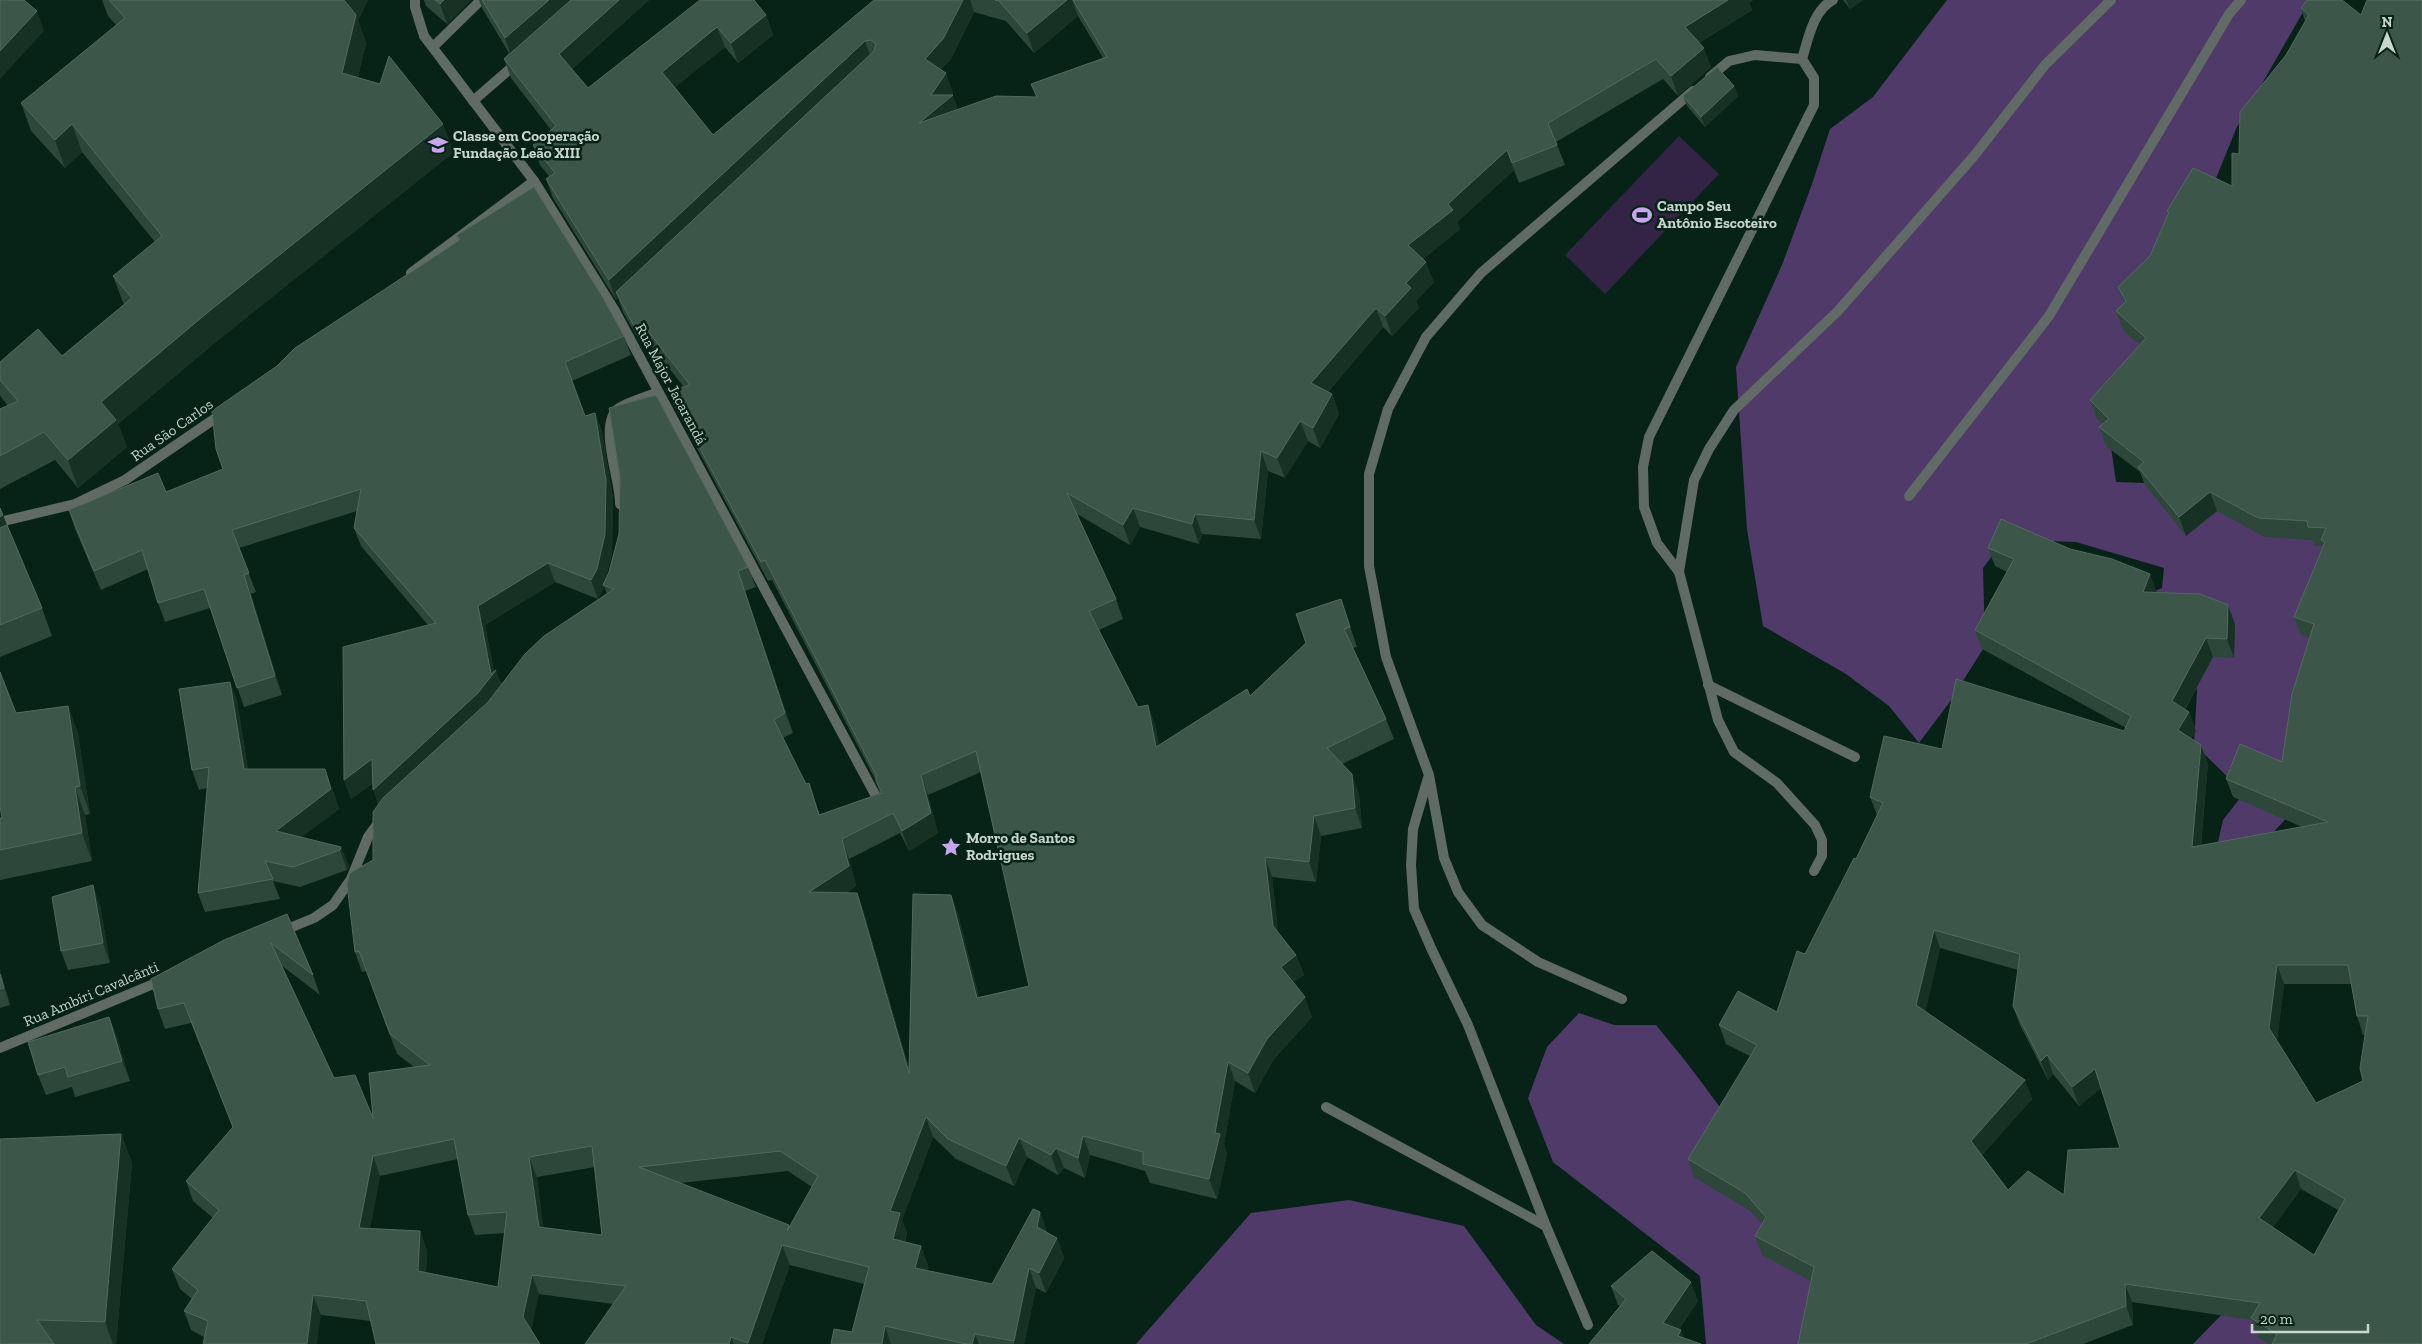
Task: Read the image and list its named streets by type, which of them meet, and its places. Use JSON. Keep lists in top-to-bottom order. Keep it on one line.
{"streets":{"street":["Rua Major Jacarandá","Rua São Carlos","Rua Ambíri Cavalcânti"]},"places":{"school or university":["Classe em Cooperação Fundação Leão XIII"],"sports":["Campo Seu Antônio Escoteiro"],"place":["Morro de Santos Rodrigues"]},"scale_bar":"20 m","north":"top"}
